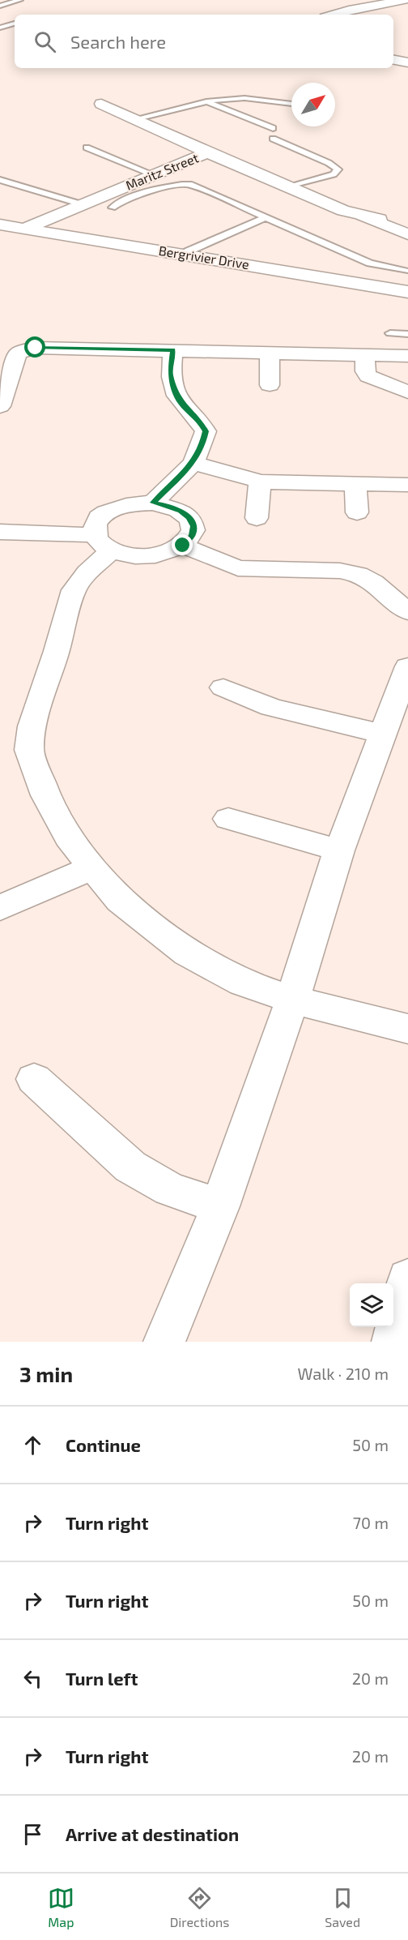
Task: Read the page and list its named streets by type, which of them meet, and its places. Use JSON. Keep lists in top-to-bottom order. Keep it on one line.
{"streets":{"street":["Maritz Street","Bergrivier Drive"]},"crossings":[["Maritz Street","Bergrivier Drive"]],"north":"top right","page":{"search":"Search here","heading":["3 min","Walk · 210 m"],"list":[["Continue","50 m"],["Turn right","70 m"],["Turn right","50 m"],["Turn left","20 m"],["Turn right","20 m"],"Arrive at destination"],"nav":["Map","Directions","Saved"]}}
